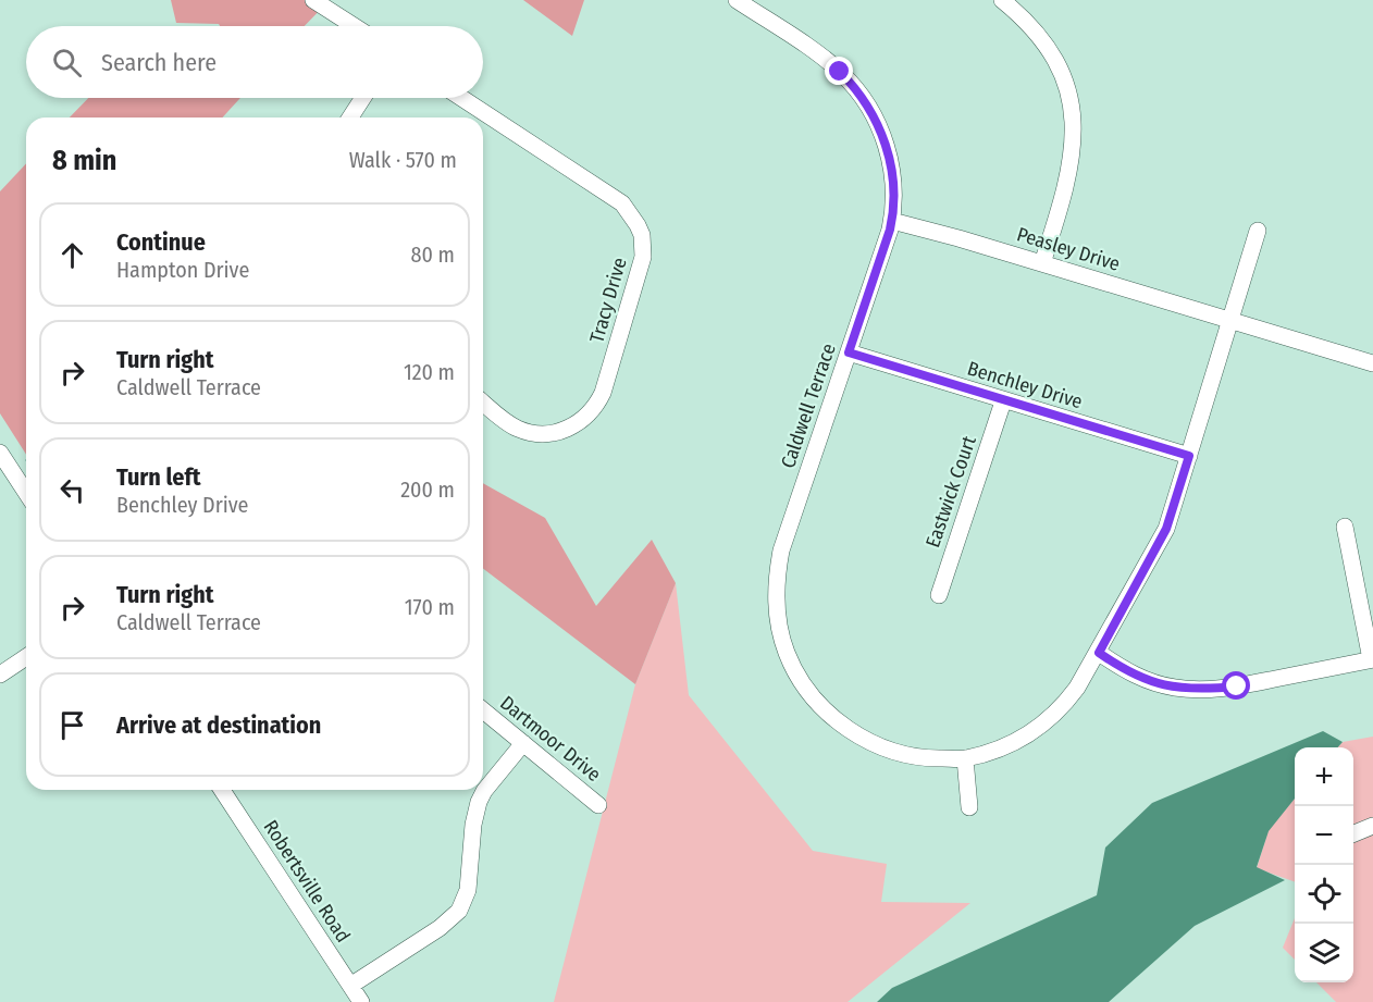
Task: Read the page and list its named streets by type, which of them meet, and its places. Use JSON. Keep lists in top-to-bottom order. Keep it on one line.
{"streets":{"street":["Peasley Drive","Tracy Drive","Benchley Drive","Caldwell Terrace","Eastwick Court","Dartmoor Drive","Robertsville Road"]},"crossings":[["Peasley Drive","Caldwell Terrace"],["Benchley Drive","Caldwell Terrace"],["Benchley Drive","Eastwick Court"]],"page":{"search":"Search here","heading":["8 min","Walk · 570 m"],"list":[["Continue","Hampton Drive","80 m"],["Turn right","Caldwell Terrace","120 m"],["Turn left","Benchley Drive","200 m"],["Turn right","Caldwell Terrace","170 m"],"Arrive at destination"],"map_buttons":["+","−"]}}
